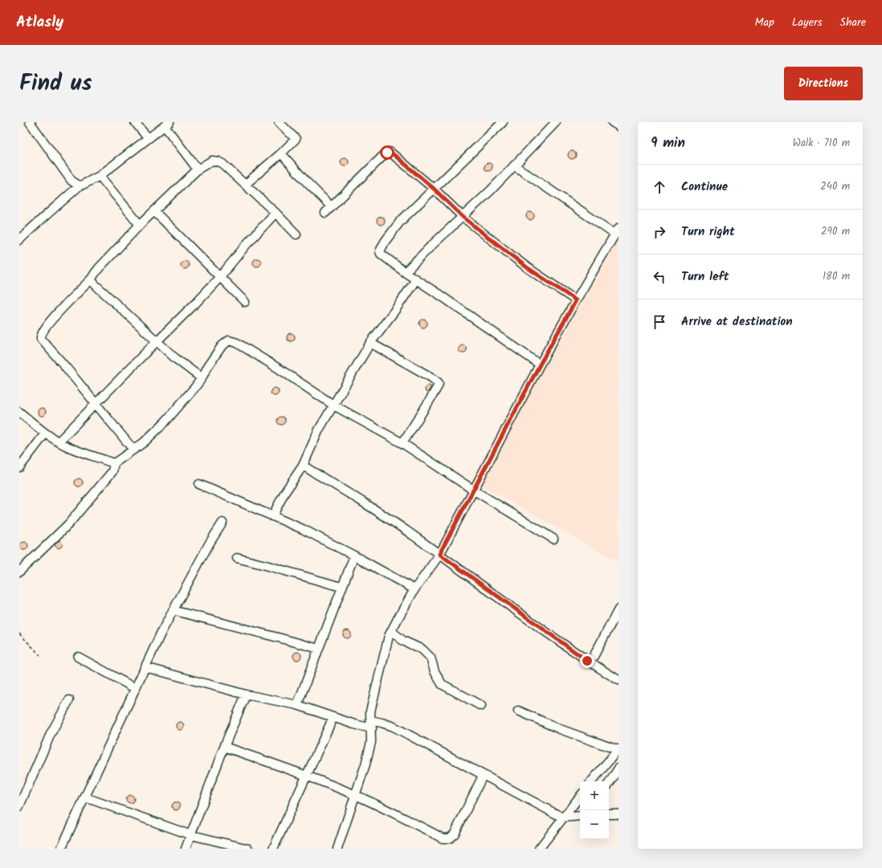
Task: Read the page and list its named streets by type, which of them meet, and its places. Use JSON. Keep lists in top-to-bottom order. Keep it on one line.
{"page":{"header":"Atlasly","nav":["Map","Layers","Share"],"title":"Find us","buttons":"Directions","heading":["9 min","Walk · 710 m"],"list":[["Continue","240 m"],["Turn right","290 m"],["Turn left","180 m"],"Arrive at destination"],"map_buttons":["+","−"]}}
